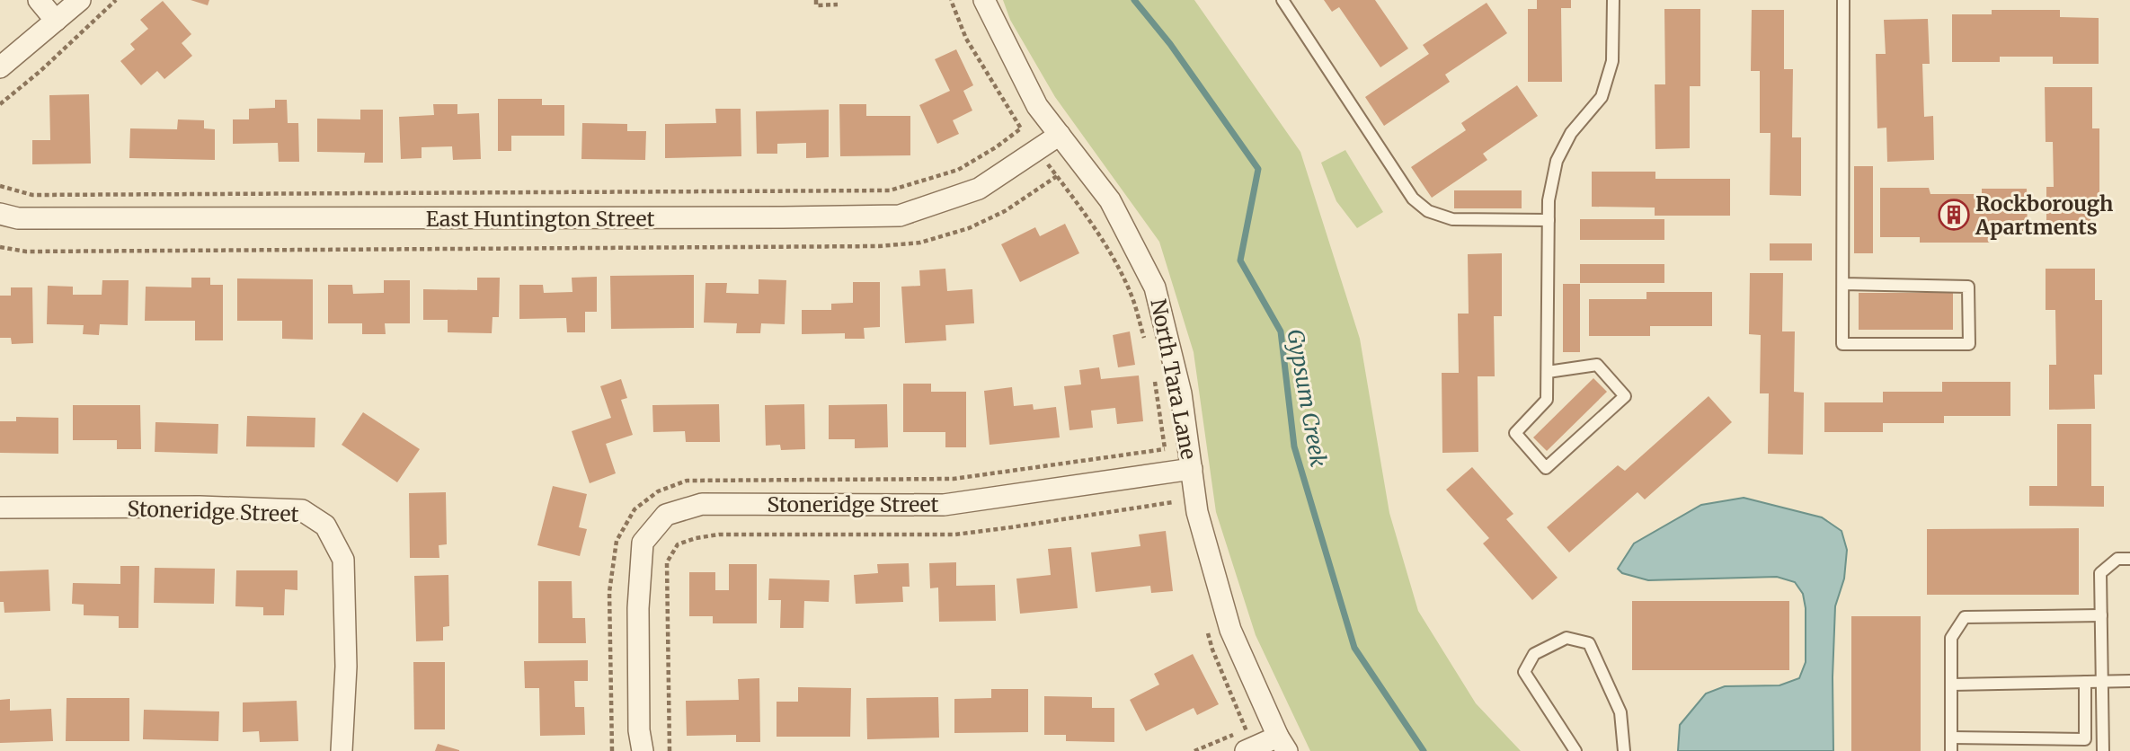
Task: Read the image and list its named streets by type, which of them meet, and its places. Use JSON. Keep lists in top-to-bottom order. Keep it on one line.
{"streets":{"street":["East Huntington Street","North Tara Lane","Stoneridge Street"]},"crossings":[["East Huntington Street","North Tara Lane"],["North Tara Lane","Stoneridge Street"]],"water":["Gypsum Creek"],"places":{"building":["Rockborough Apartments"]}}
